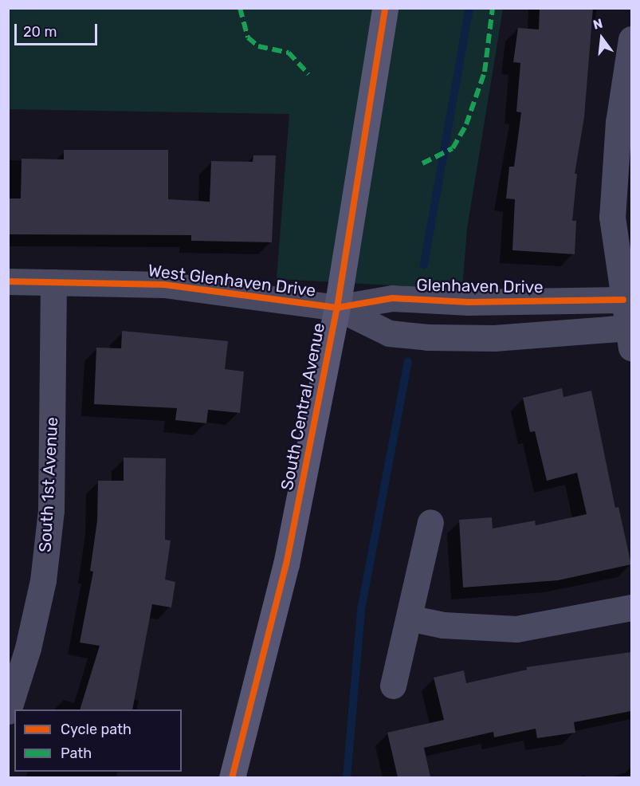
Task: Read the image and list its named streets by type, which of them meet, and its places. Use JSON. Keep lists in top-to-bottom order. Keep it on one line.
{"streets":{"street":["West Glenhaven Drive","Glenhaven Drive","South Central Avenue","South 1st Avenue"]},"crossings":[["West Glenhaven Drive","Glenhaven Drive"],["West Glenhaven Drive","South Central Avenue"],["West Glenhaven Drive","South 1st Avenue"],["Glenhaven Drive","South Central Avenue"]],"legend":["Cycle path","Path"],"scale_bar":"20 m","north":"top"}
